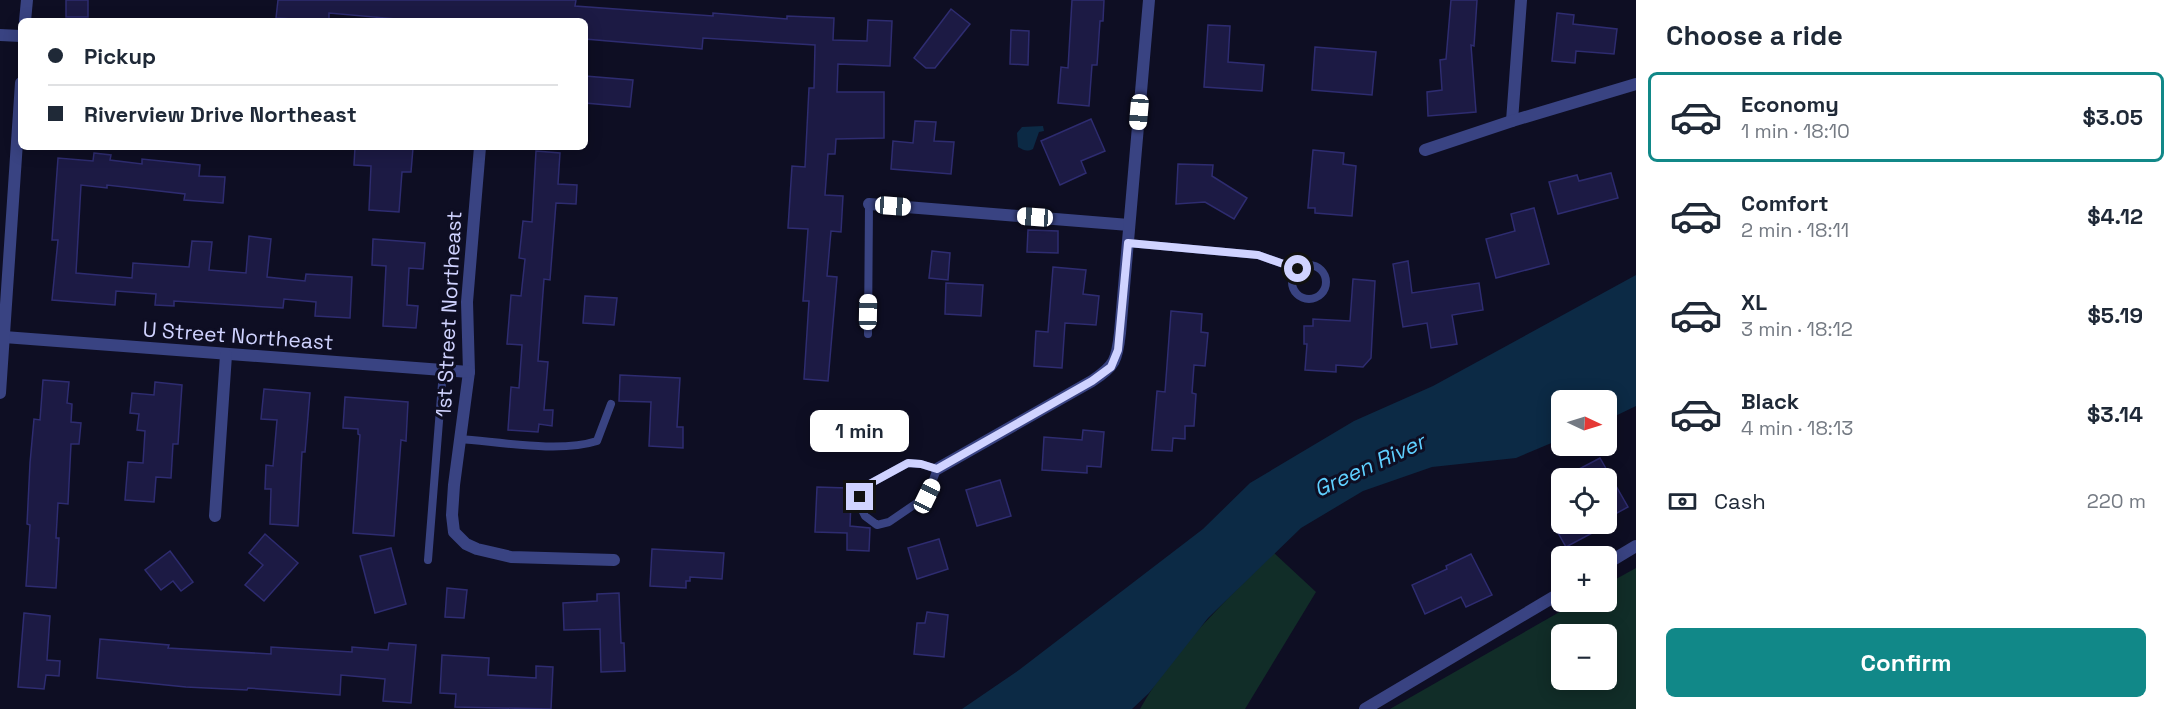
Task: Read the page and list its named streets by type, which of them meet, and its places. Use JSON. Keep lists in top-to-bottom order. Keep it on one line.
{"streets":{"street":["1st Street Northeast","U Street Northeast"]},"crossings":[["1st Street Northeast","U Street Northeast"]],"water":["Green River"],"north":"right","page":{"heading":"Choose a ride","banner":["Pickup","Riverview Drive Northeast"],"list":[{"name":"Economy","note":"1 min · 18:10","value":"$3.05"},{"name":"Comfort","note":"2 min · 18:11","value":"$4.12"},{"name":"XL","note":"3 min · 18:12","value":"$5.19"},{"name":"Black","note":"4 min · 18:13","value":"$3.14"}],"map_buttons":["+","−"],"bubble":"1 min","pay":["Cash","220 m"],"buttons":"Confirm"}}
